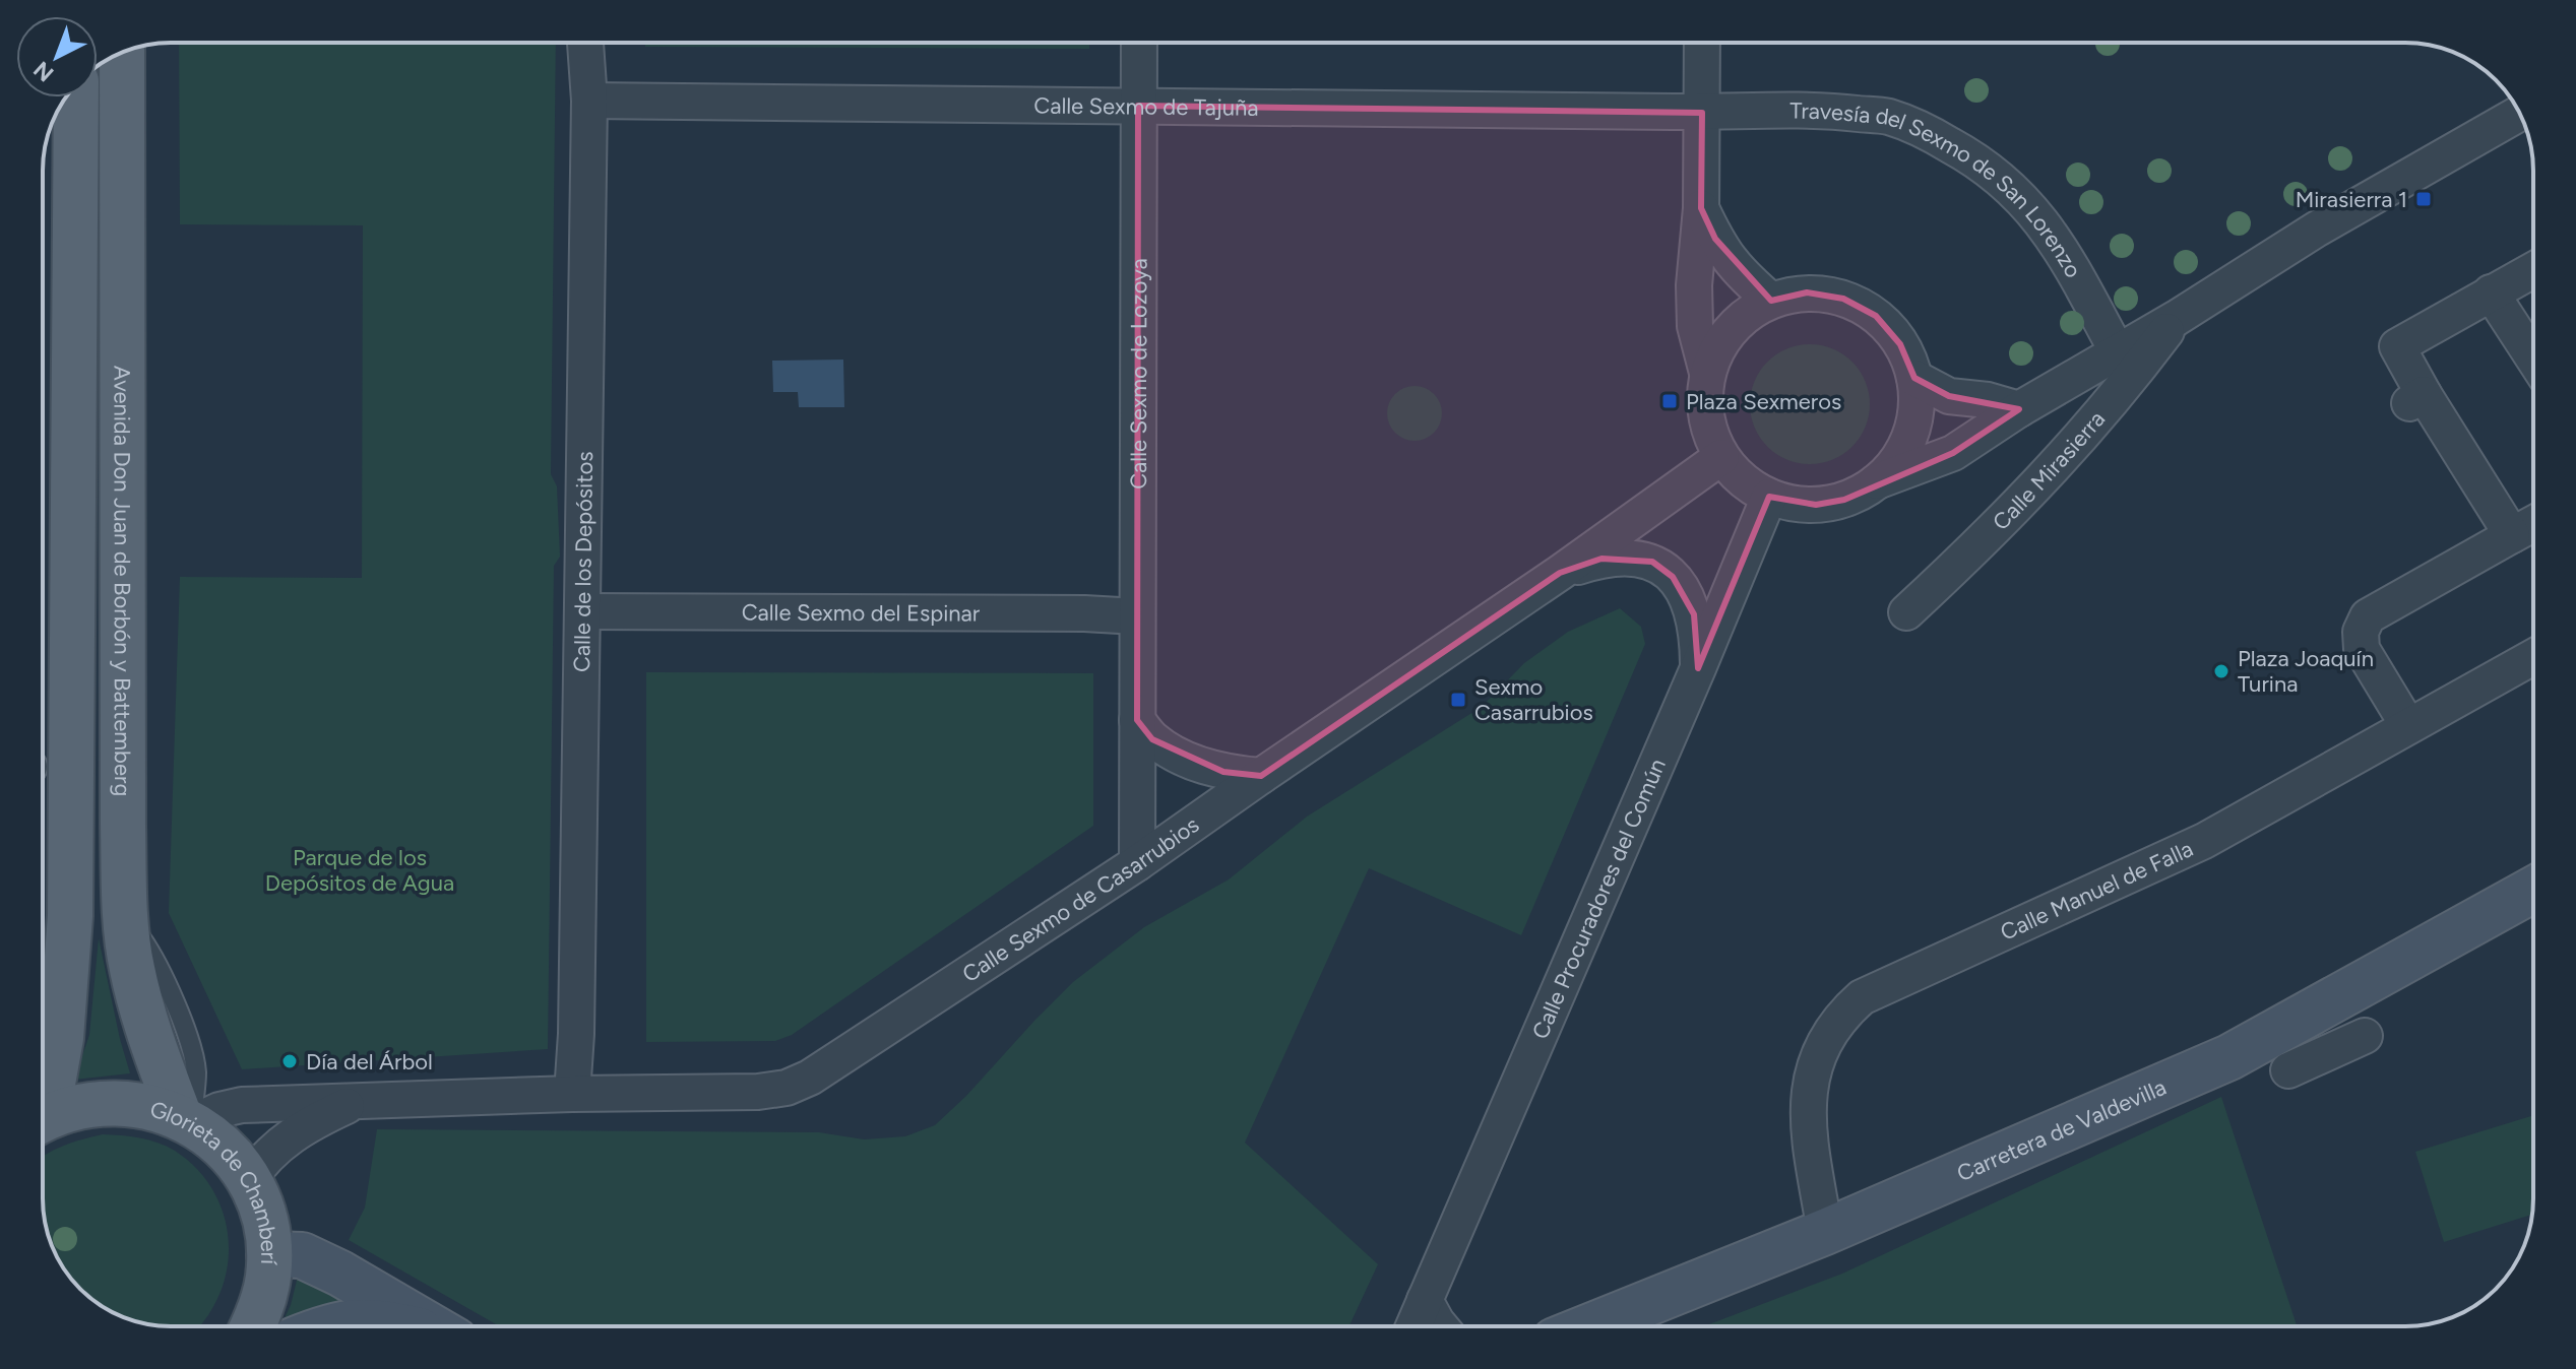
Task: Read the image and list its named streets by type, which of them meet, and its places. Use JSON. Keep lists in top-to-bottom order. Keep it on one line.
{"streets":{"main road":["Avenida Don Juan de Borbón y Battemberg","Glorieta de Chamberí"],"street":["Calle Sexmo de Tajuña","Travesía del Sexmo de San Lorenzo","Calle Sexmo de Lozoya","Calle Mirasierra","Calle de los Depósitos","Calle Sexmo del Espinar","Calle Manuel de Falla","Calle Sexmo de Casarrubios","Calle Procuradores del Común","Carretera de Valdevilla"]},"crossings":[["Calle Sexmo de Tajuña","Travesía del Sexmo de San Lorenzo"],["Calle Sexmo de Tajuña","Calle Sexmo de Lozoya"],["Calle Sexmo de Tajuña","Calle de los Depósitos"],["Travesía del Sexmo de San Lorenzo","Calle Mirasierra"],["Calle Sexmo de Lozoya","Calle Sexmo del Espinar"],["Calle Sexmo de Lozoya","Calle Sexmo de Casarrubios"],["Calle Mirasierra","Calle Sexmo de Casarrubios"],["Calle Mirasierra","Calle Procuradores del Común"],["Calle de los Depósitos","Calle Sexmo del Espinar"],["Calle de los Depósitos","Calle Sexmo de Casarrubios"],["Avenida Don Juan de Borbón y Battemberg","Calle Sexmo de Casarrubios"],["Avenida Don Juan de Borbón y Battemberg","Glorieta de Chamberí"],["Calle Manuel de Falla","Carretera de Valdevilla"],["Calle Sexmo de Casarrubios","Calle Procuradores del Común"],["Calle Sexmo de Casarrubios","Glorieta de Chamberí"]],"parks":["Parque de los Depósitos de Agua"],"places":{"transit":["Mirasierra 1","Plaza Sexmeros","Sexmo Casarrubios"],"other":["Plaza Joaquín Turina","Día del Árbol"]},"north":"bottom left"}
